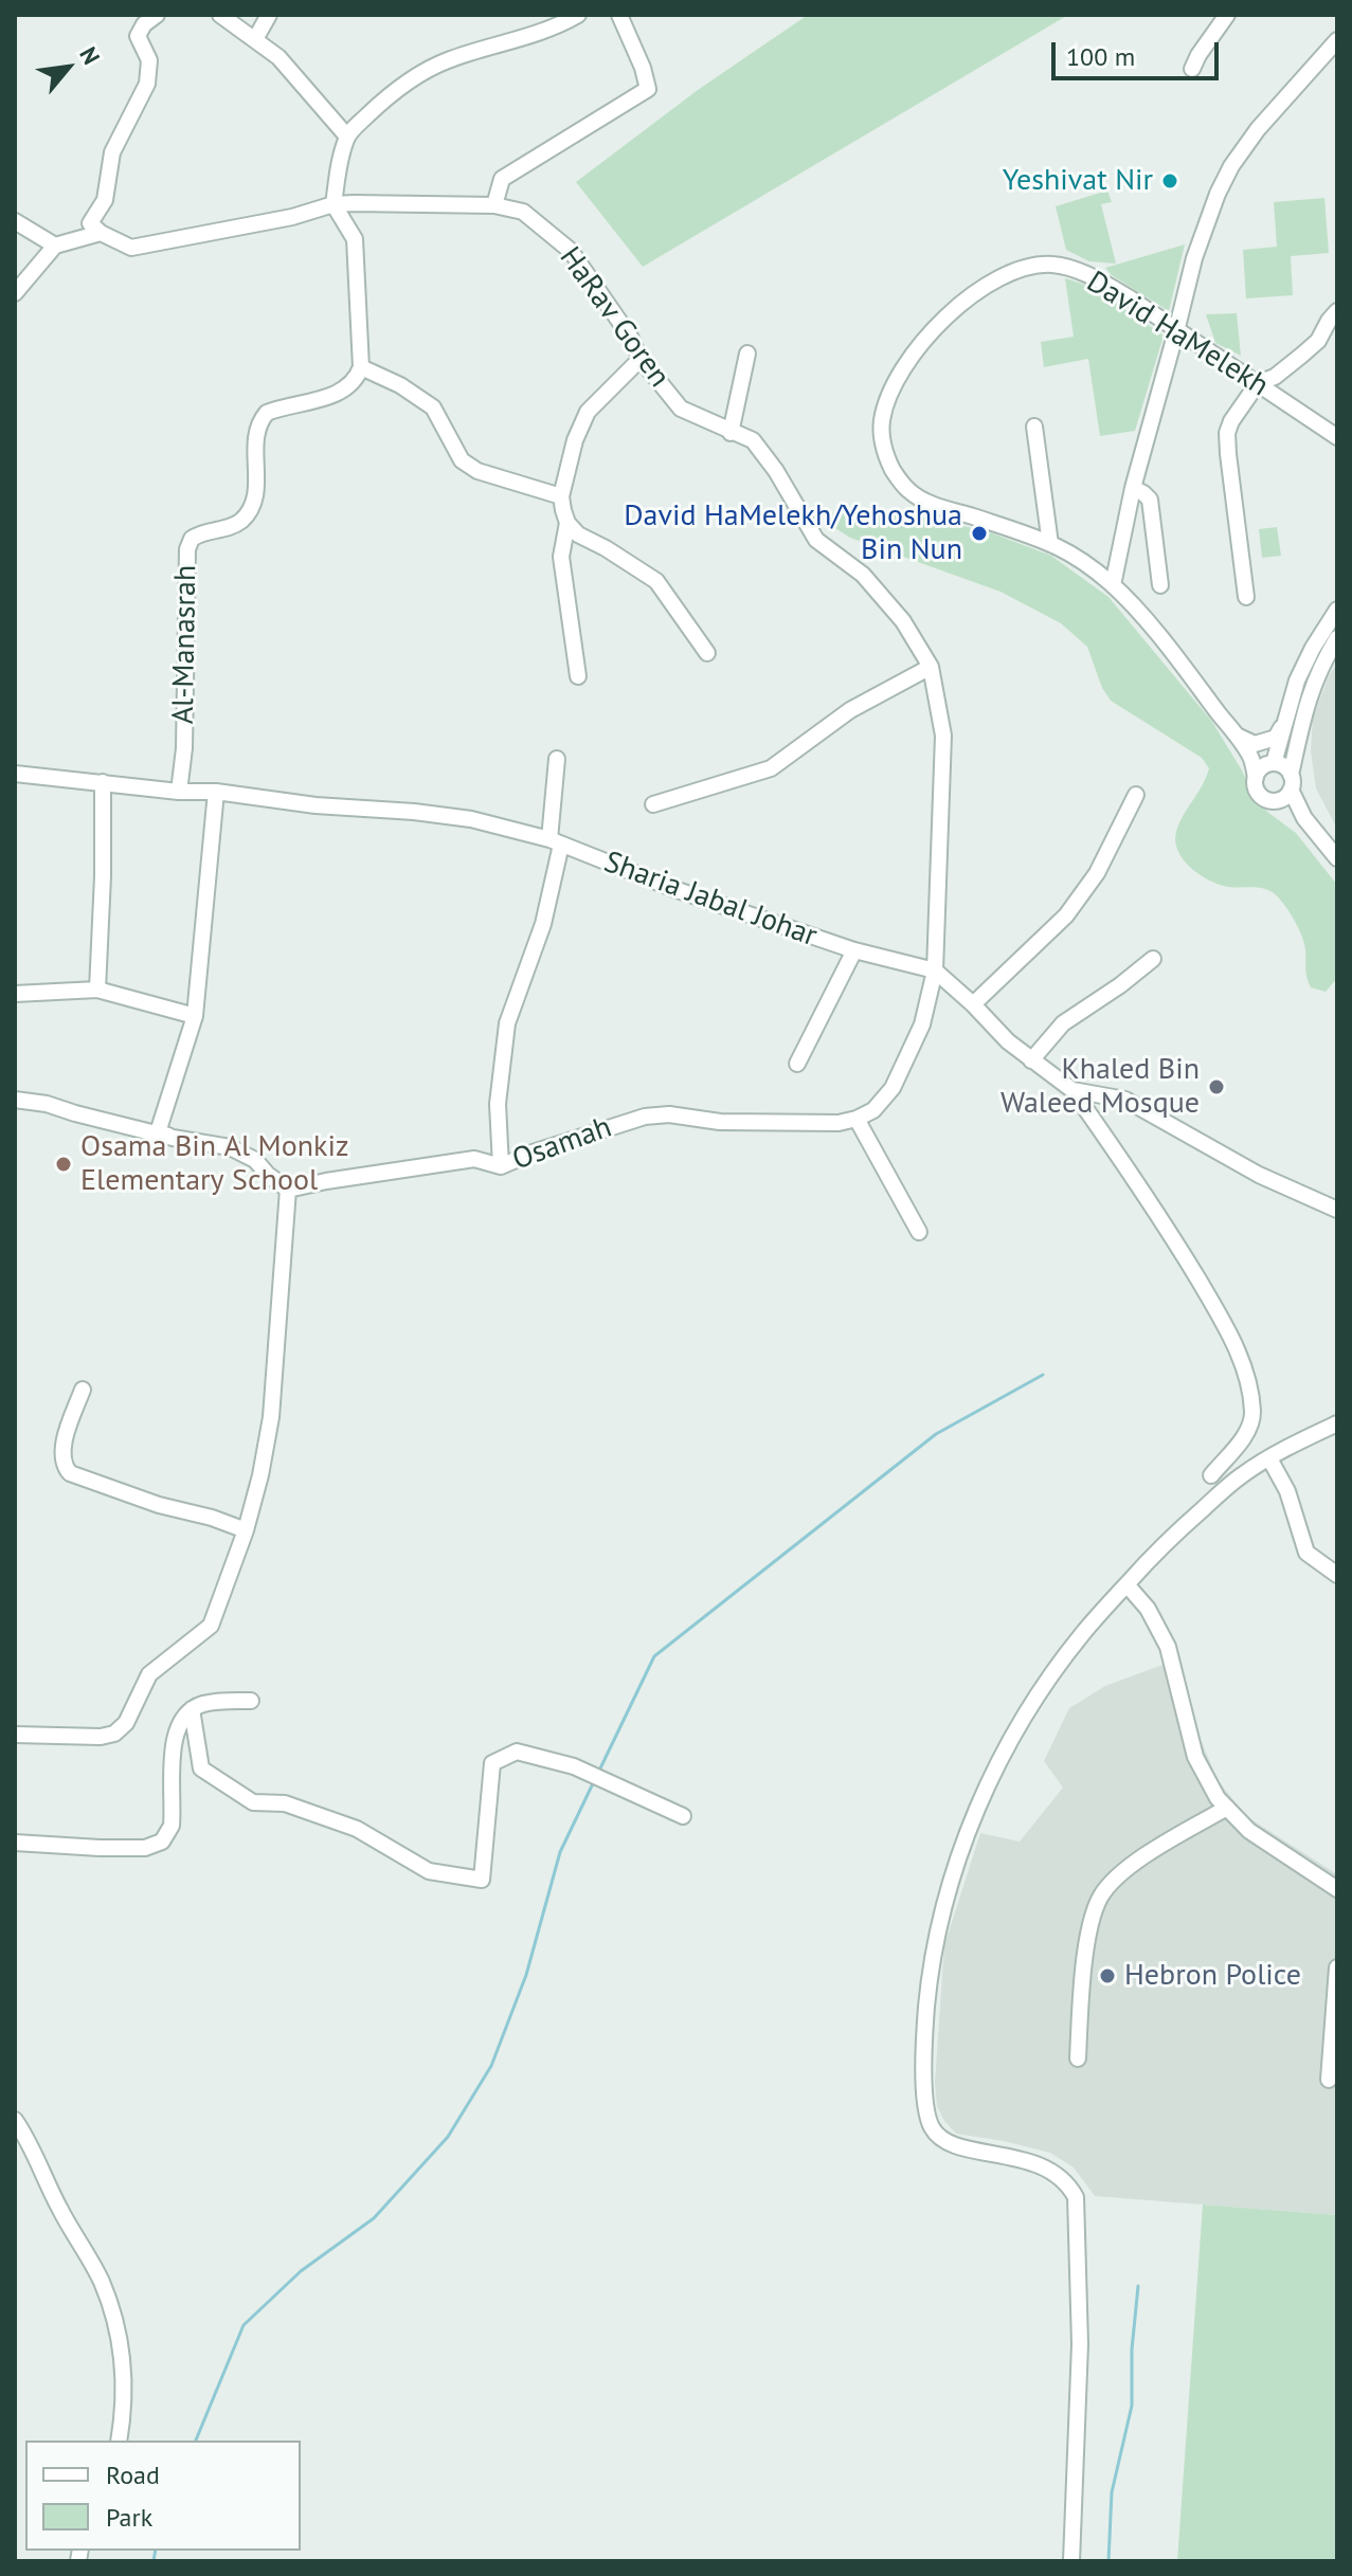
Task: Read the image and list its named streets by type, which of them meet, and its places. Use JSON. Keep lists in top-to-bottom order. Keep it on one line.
{"streets":{"street":["HaRav Goren","David HaMelekh","Al-Manasrah","Sharia Jabal Johar","Osamah"]},"crossings":[["HaRav Goren","Sharia Jabal Johar"],["Al-Manasrah","Sharia Jabal Johar"]],"places":["Yeshivat Nir","David HaMelekh/Yehoshua Bin Nun","Khaled Bin Waleed Mosque","Osama Bin Al Monkiz Elementary School","Hebron Police"],"legend":["Road","Park"],"scale_bar":"100 m","north":"top right"}
